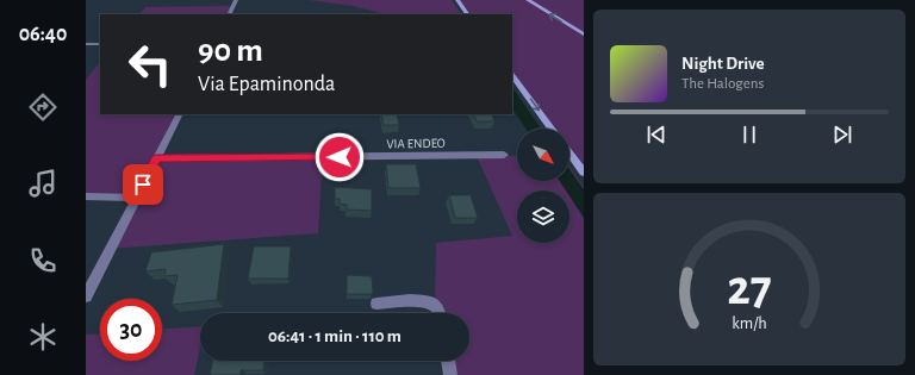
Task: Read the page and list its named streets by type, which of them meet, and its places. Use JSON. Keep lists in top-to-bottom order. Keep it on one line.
{"streets":{"street":["VIA ENDEO"]},"north":"bottom right","page":{"tabs":"06:40","turn":["90 m","Via Epaminonda"],"song":["Night Drive","The Halogens"],"limit":"30","trip":"06:41 · 1 min · 110 m","gauge":["27","km/h"]}}
